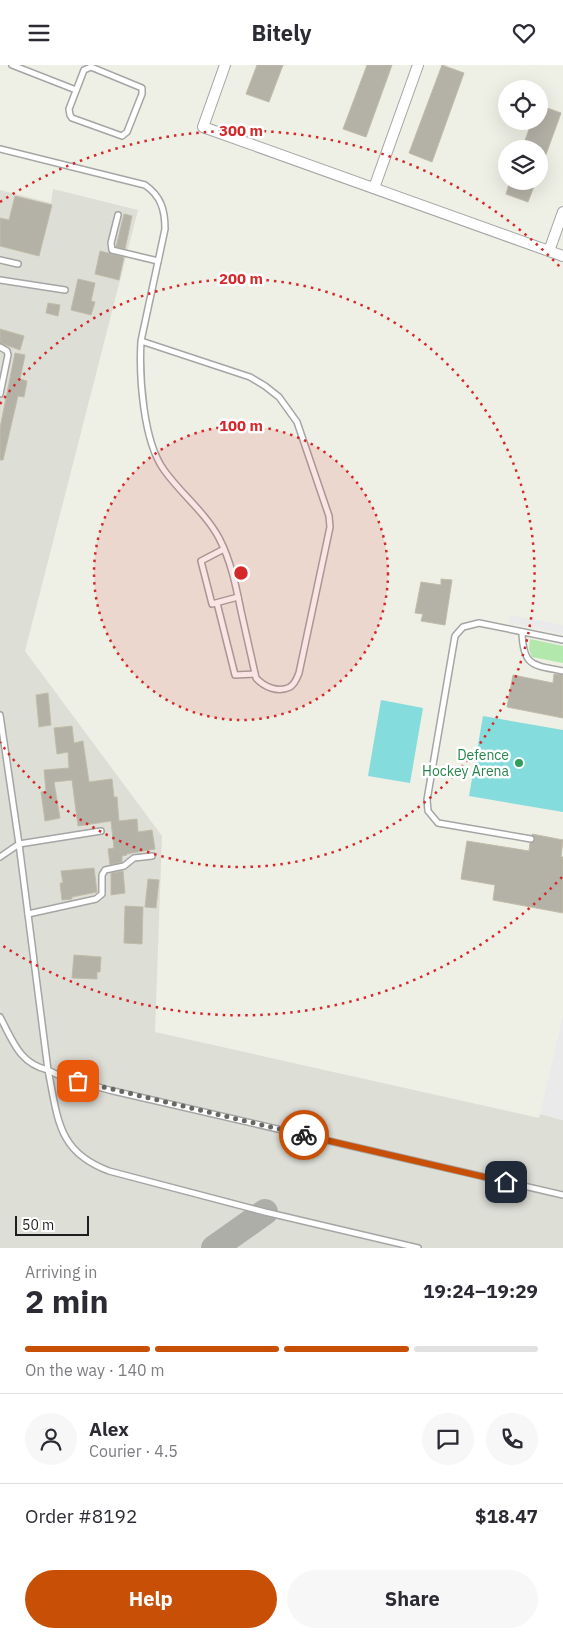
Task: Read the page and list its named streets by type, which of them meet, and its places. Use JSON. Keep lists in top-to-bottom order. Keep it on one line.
{"places":["Defence Hockey Arena"],"scale_bar":"50 m","page":{"header":"Bitely","scale":"50 m","heading":["2 min","Arriving in","19:24–19:29"],"panel":["Alex","Courier · 4.5","Order #8192","$18.47"],"bar":"On the way · 140 m","buttons":["Help","Share"]},"rings":["300 m","200 m","100 m"]}
